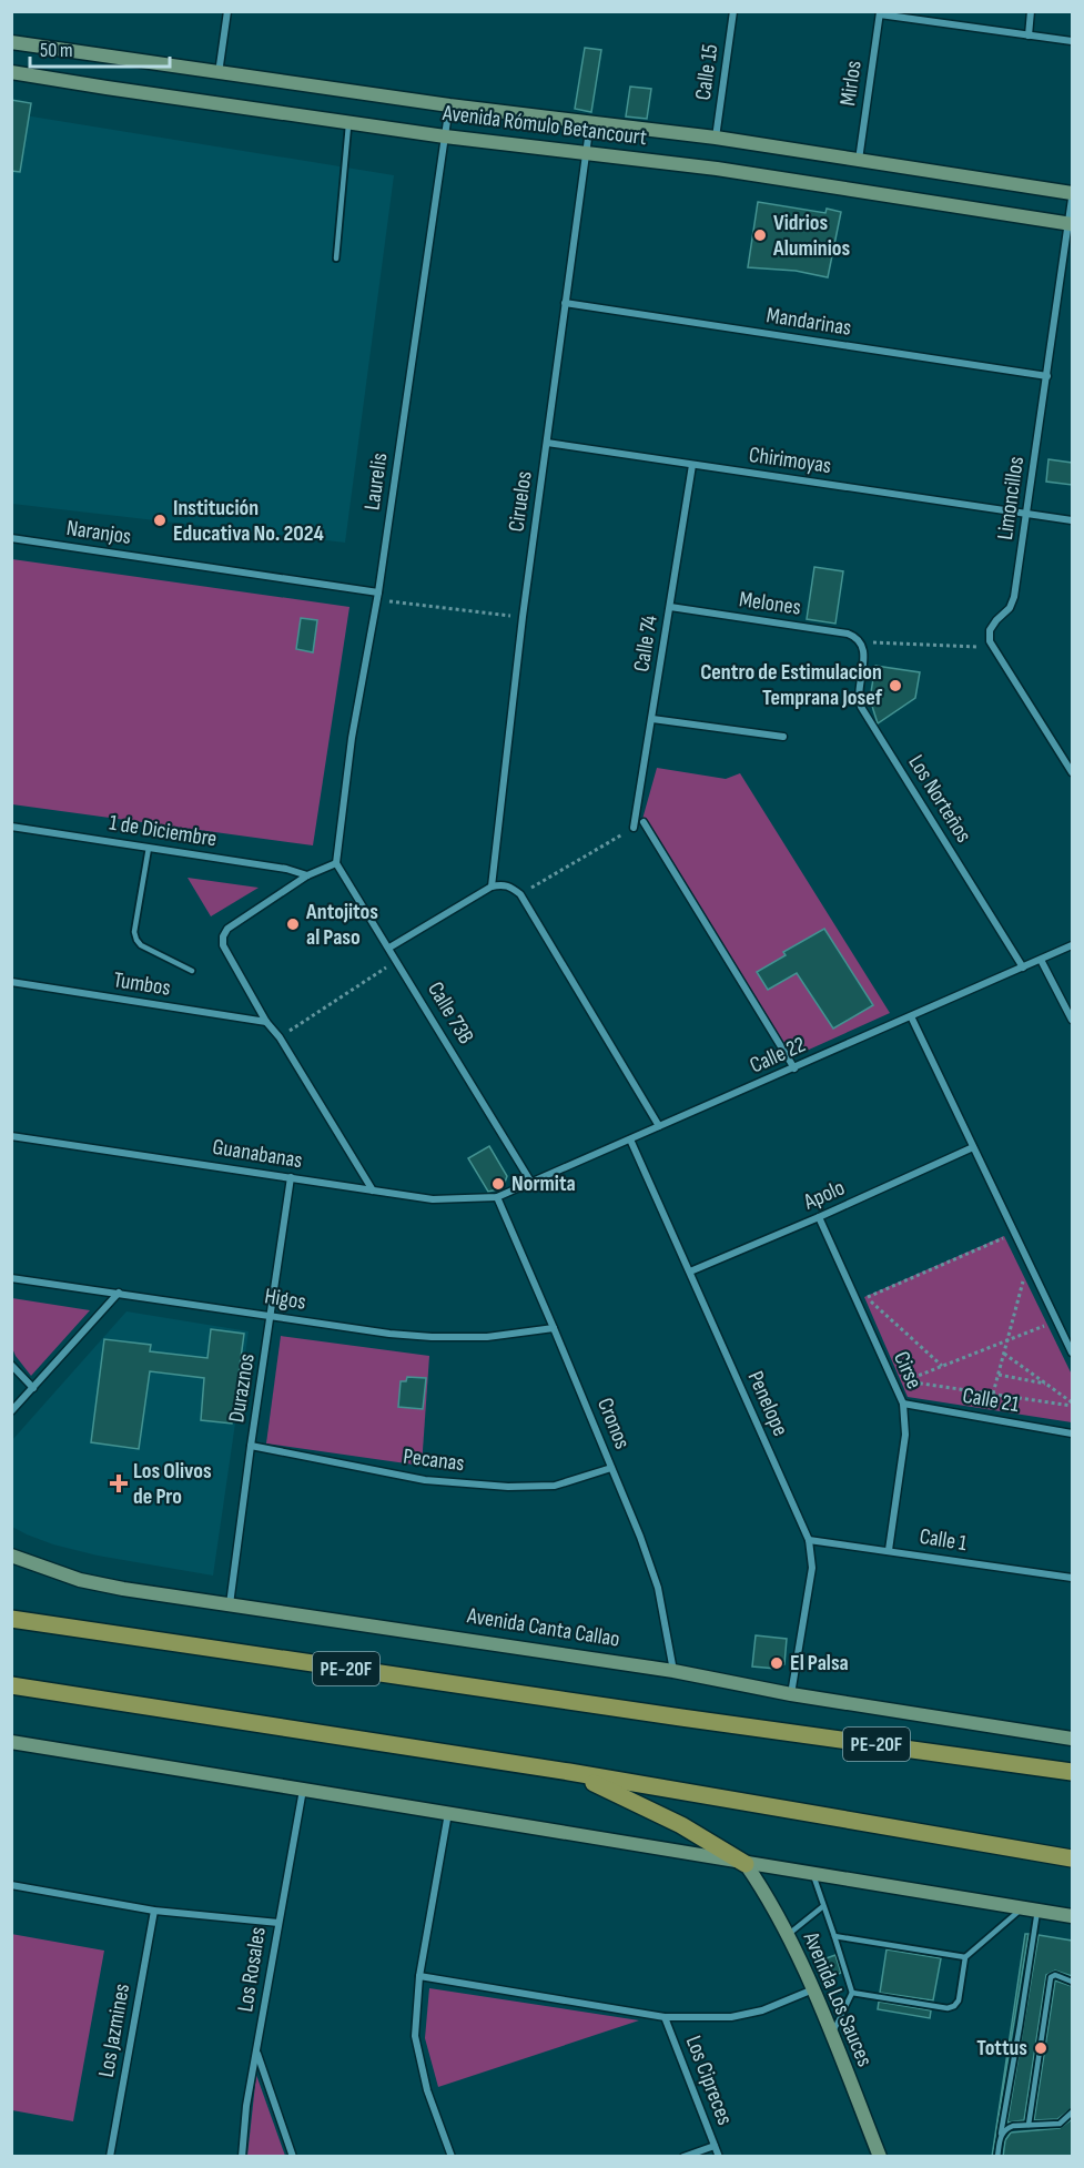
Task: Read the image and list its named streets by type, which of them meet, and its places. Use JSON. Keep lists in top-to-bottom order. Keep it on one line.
{"streets":{"main road":["PE-20F"],"street":["Calle 15","Mirlos","Avenida Rómulo Betancourt","Mandarinas","Chirimoyas","Laurelis","Limoncillos","Ciruelos","Naranjos","Melones","Calle 74","Los Norteños","1 de Diciembre","Tumbos","Calle 73B","Calle 22","Guanabanas","Apolo","Higos","Cirse","Duraznos","Calle 21","Penelope","Cronos","Pecanas","Calle 1","Avenida Canta Callao","Los Rosales","Avenida Los Sauces","Los Jazmines","Los Cipreces"]},"crossings":[["Calle 15","Avenida Rómulo Betancourt"],["Mirlos","Avenida Rómulo Betancourt"],["Avenida Rómulo Betancourt","Laurelis"],["Avenida Rómulo Betancourt","Limoncillos"],["Avenida Rómulo Betancourt","Ciruelos"],["Mandarinas","Limoncillos"],["Mandarinas","Ciruelos"],["Chirimoyas","Limoncillos"],["Chirimoyas","Ciruelos"],["Chirimoyas","Calle 74"],["Laurelis","Naranjos"],["Laurelis","Calle 73B"],["Melones","Calle 74"],["Melones","Los Norteños"],["Los Norteños","Calle 22"],["Calle 73B","Calle 22"],["Calle 22","Guanabanas"],["Calle 22","Penelope"],["Calle 22","Cronos"],["Guanabanas","Duraznos"],["Guanabanas","Cronos"],["Apolo","Cirse"],["Apolo","Penelope"],["Higos","Duraznos"],["Higos","Cronos"],["Cirse","Calle 21"],["Cirse","Calle 1"],["Duraznos","Pecanas"],["Duraznos","Avenida Canta Callao"],["Penelope","Calle 1"],["Penelope","Avenida Canta Callao"],["Cronos","Pecanas"],["Cronos","Avenida Canta Callao"]],"places":{"other":["Vidrios Aluminios","Institución Educativa No. 2024","Centro de Estimulacion Temprana Josef","Antojitos al Paso","Normita","El Palsa","Tottus"],"health":["Los Olivos de Pro"]},"scale_bar":"50 m"}
